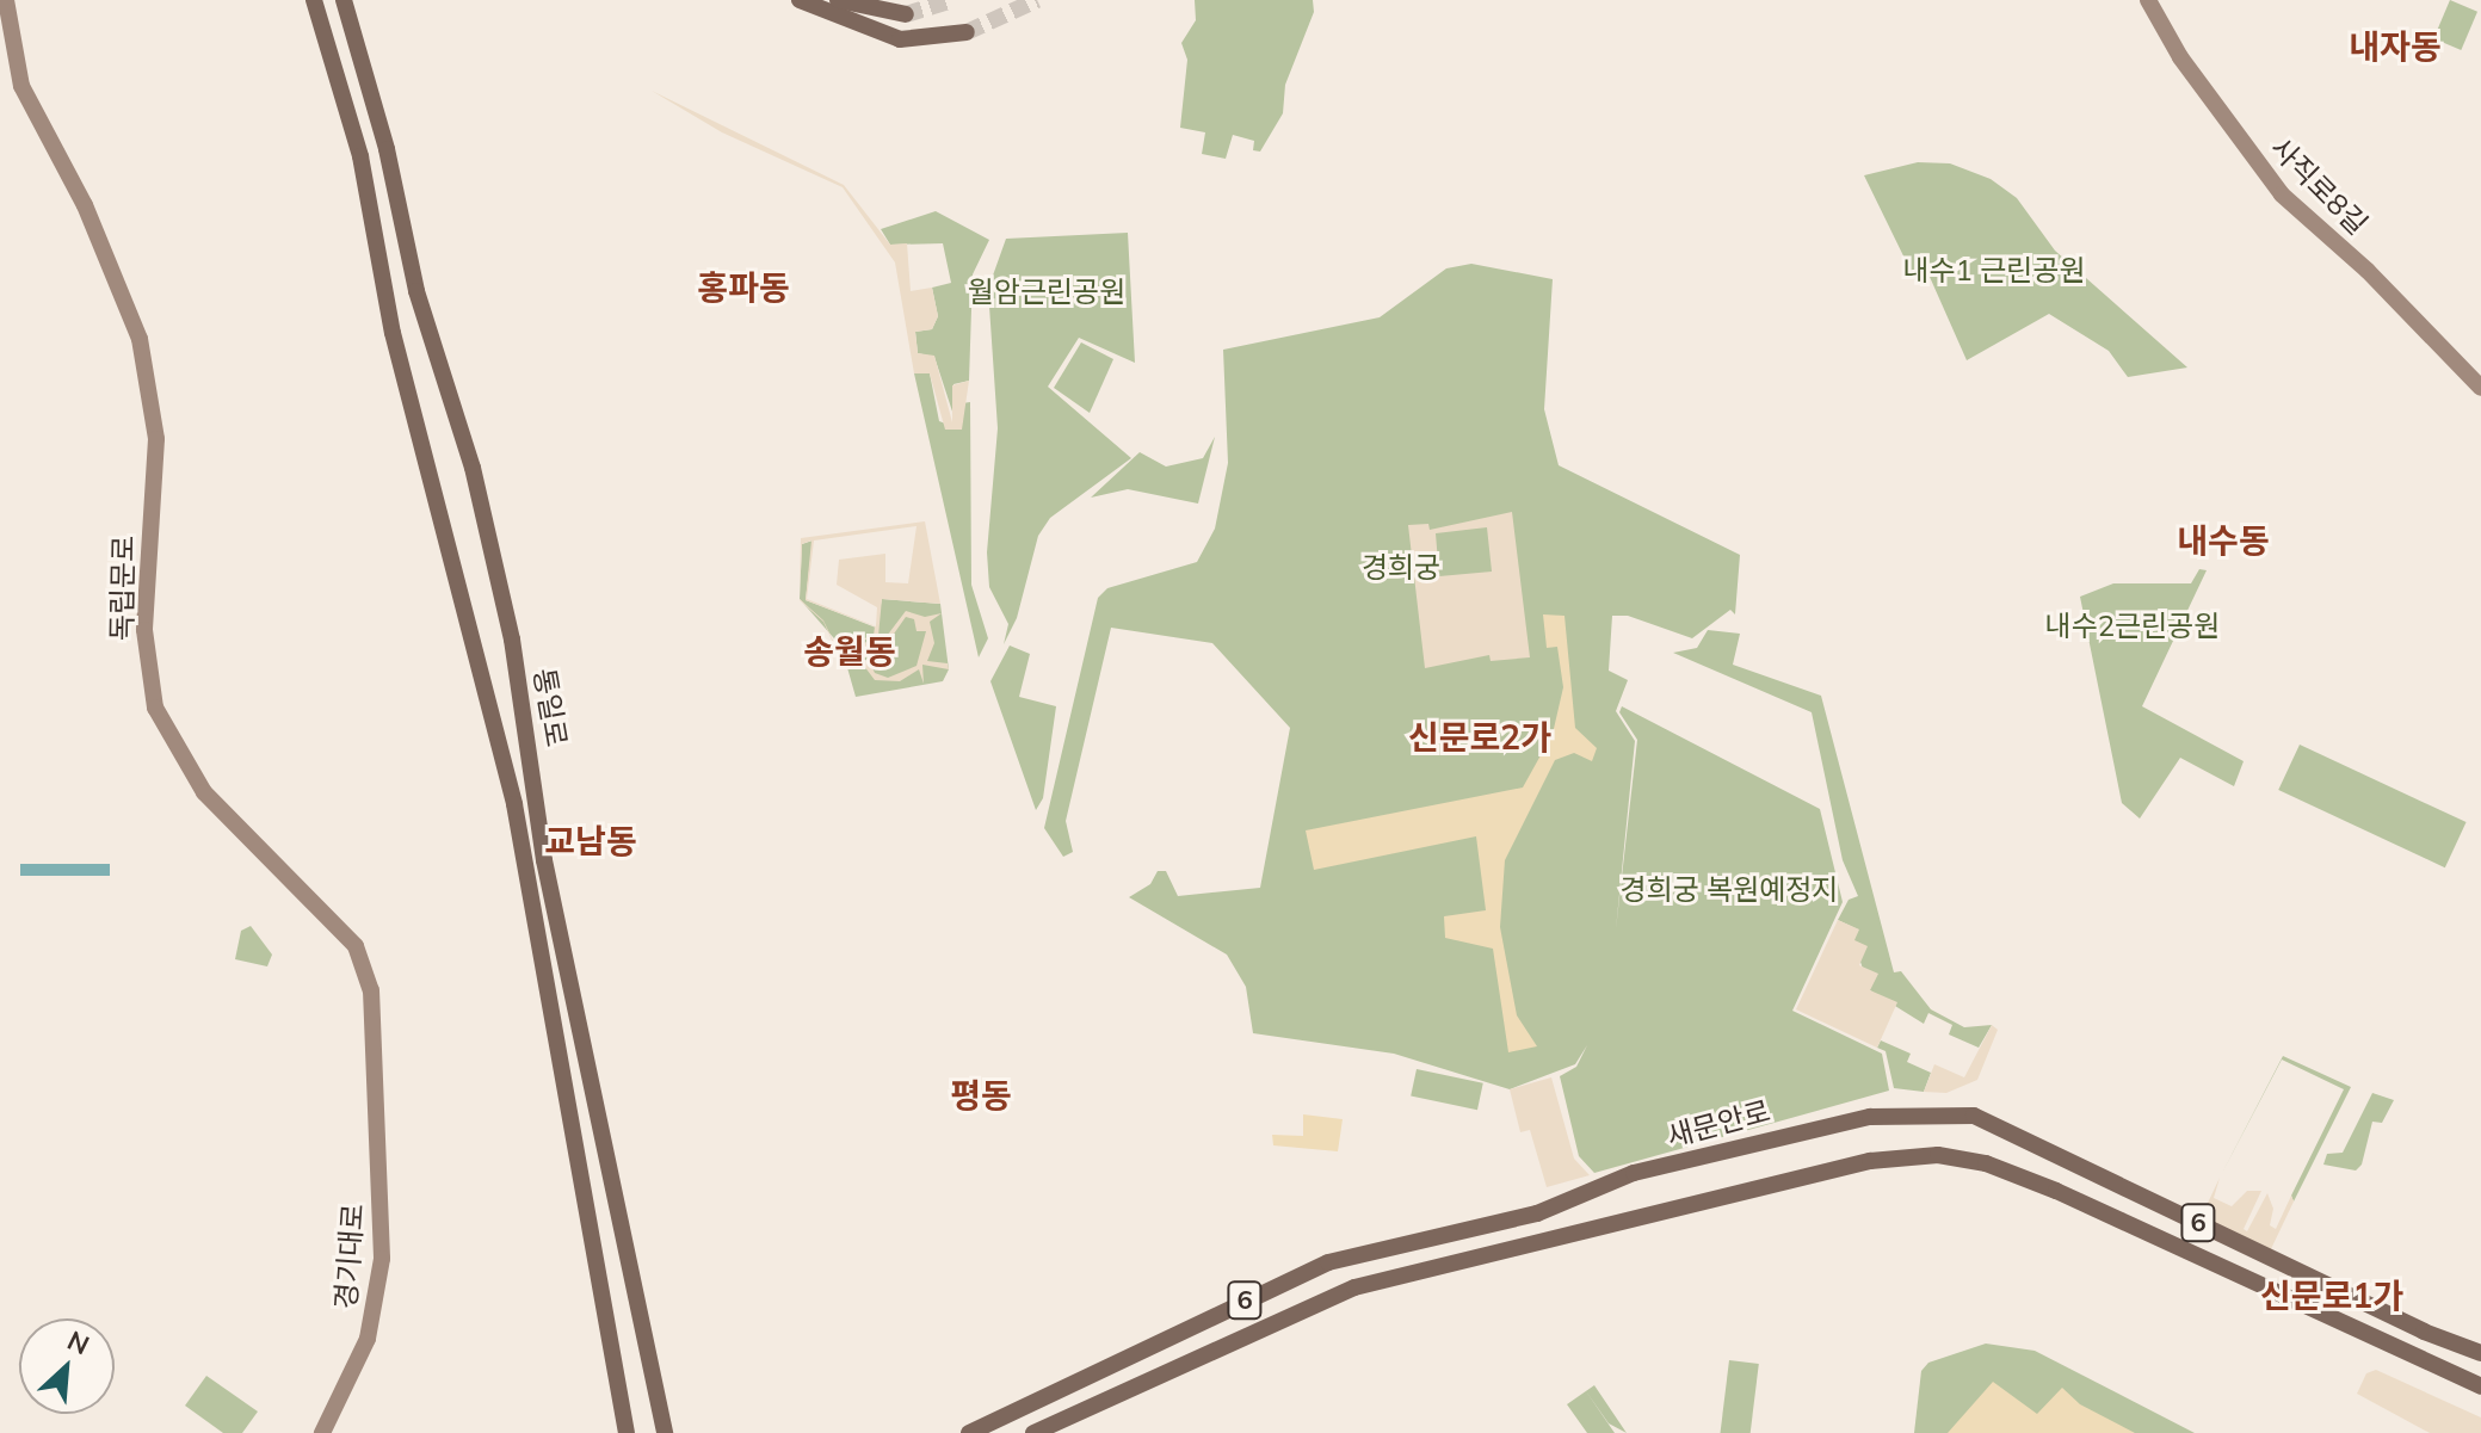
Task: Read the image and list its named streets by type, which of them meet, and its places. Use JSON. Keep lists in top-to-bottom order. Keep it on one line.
{"streets":{"main road":["사직로8길","독립문로","통일로","새문안로","6","경기대로"]},"crossings":[["독립문로","경기대로"]],"districts":["내자동","홍파동","내수동","송월동","신문로2가","교남동","평동","신문로1가"],"parks":["내수1 근린공원","월암근린공원","경희궁","내수2근린공원","경희궁 복원예정지"],"north":"top right"}
